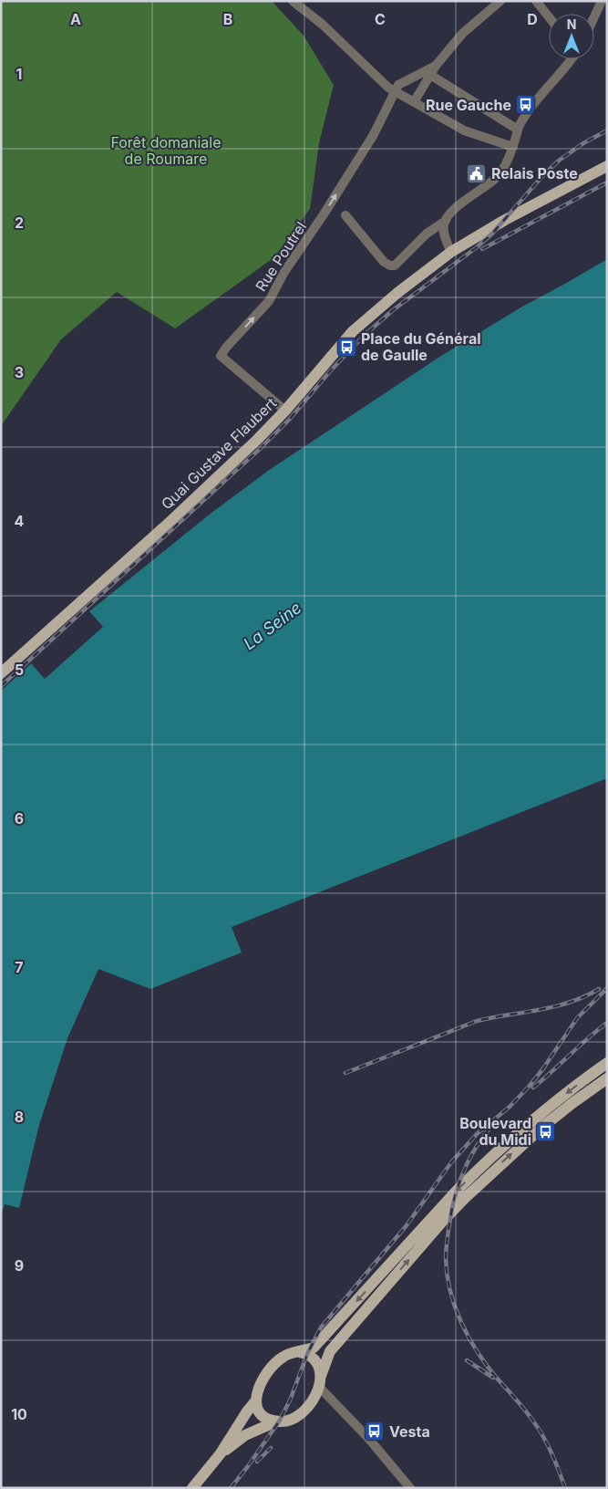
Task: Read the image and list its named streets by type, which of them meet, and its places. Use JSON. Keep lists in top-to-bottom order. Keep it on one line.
{"streets":{"main road":["Quai Gustave Flaubert"],"street":["Rue Poutrel"]},"crossings":[["Rue Poutrel","Quai Gustave Flaubert"]],"one_way":["Rue Poutrel"],"water":["La Seine"],"parks":["Forêt domaniale de Roumare"],"places":{"bus stop":["Rue Gauche","Place du Général de Gaulle","Boulevard du Midi","Vesta"],"public building":["Relais Poste"]},"north":"top","grid":{"columns":["A","B","C","D"],"rows":["1","2","3","4","5","6","7","8","9","10"]}}
